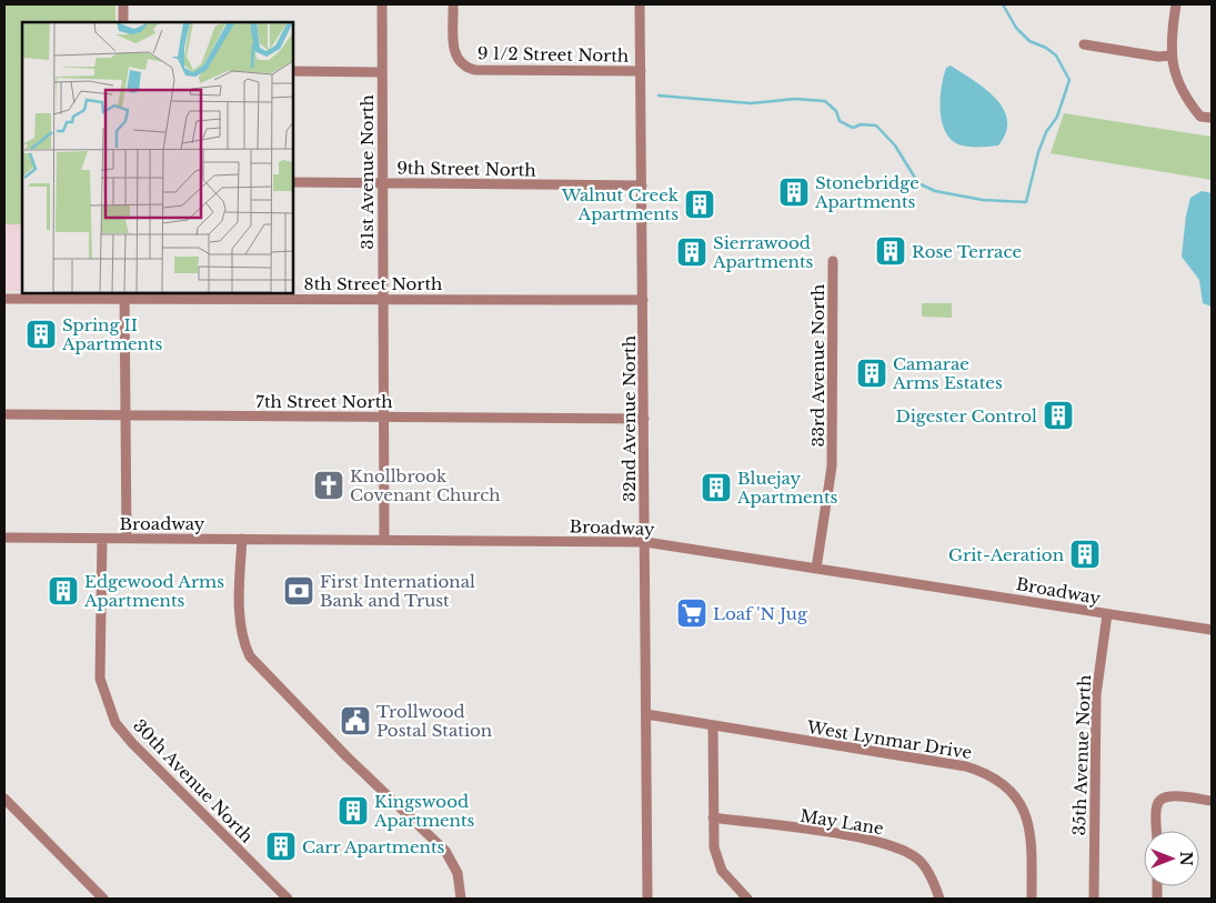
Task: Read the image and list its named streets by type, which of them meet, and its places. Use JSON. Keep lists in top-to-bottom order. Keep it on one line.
{"streets":{"street":["9 1/2 Street North","9th Street North","31st Avenue North","8th Street North","33rd Avenue North","7th Street North","32nd Avenue North","Broadway","West Lynmar Drive","35th Avenue North","30th Avenue North","May Lane"]},"crossings":[["9 1/2 Street North","32nd Avenue North"],["9th Street North","31st Avenue North"],["9th Street North","32nd Avenue North"],["31st Avenue North","8th Street North"],["31st Avenue North","7th Street North"],["31st Avenue North","Broadway"],["8th Street North","32nd Avenue North"],["33rd Avenue North","Broadway"],["7th Street North","32nd Avenue North"],["32nd Avenue North","Broadway"],["32nd Avenue North","West Lynmar Drive"],["Broadway","35th Avenue North"],["Broadway","30th Avenue North"]],"places":{"building":["Stonebridge Apartments","Walnut Creek Apartments","Rose Terrace","Sierrawood Apartments","Spring II Apartments","Camarae Arms Estates","Digester Control","Bluejay Apartments","Grit-Aeration","Edgewood Arms Apartments","Kingswood Apartments","Carr Apartments"],"church":["Knollbrook Covenant Church"],"bank":["First International Bank and Trust"],"supermarket":["Loaf 'N Jug"],"public building":["Trollwood Postal Station"]},"north":"right"}
